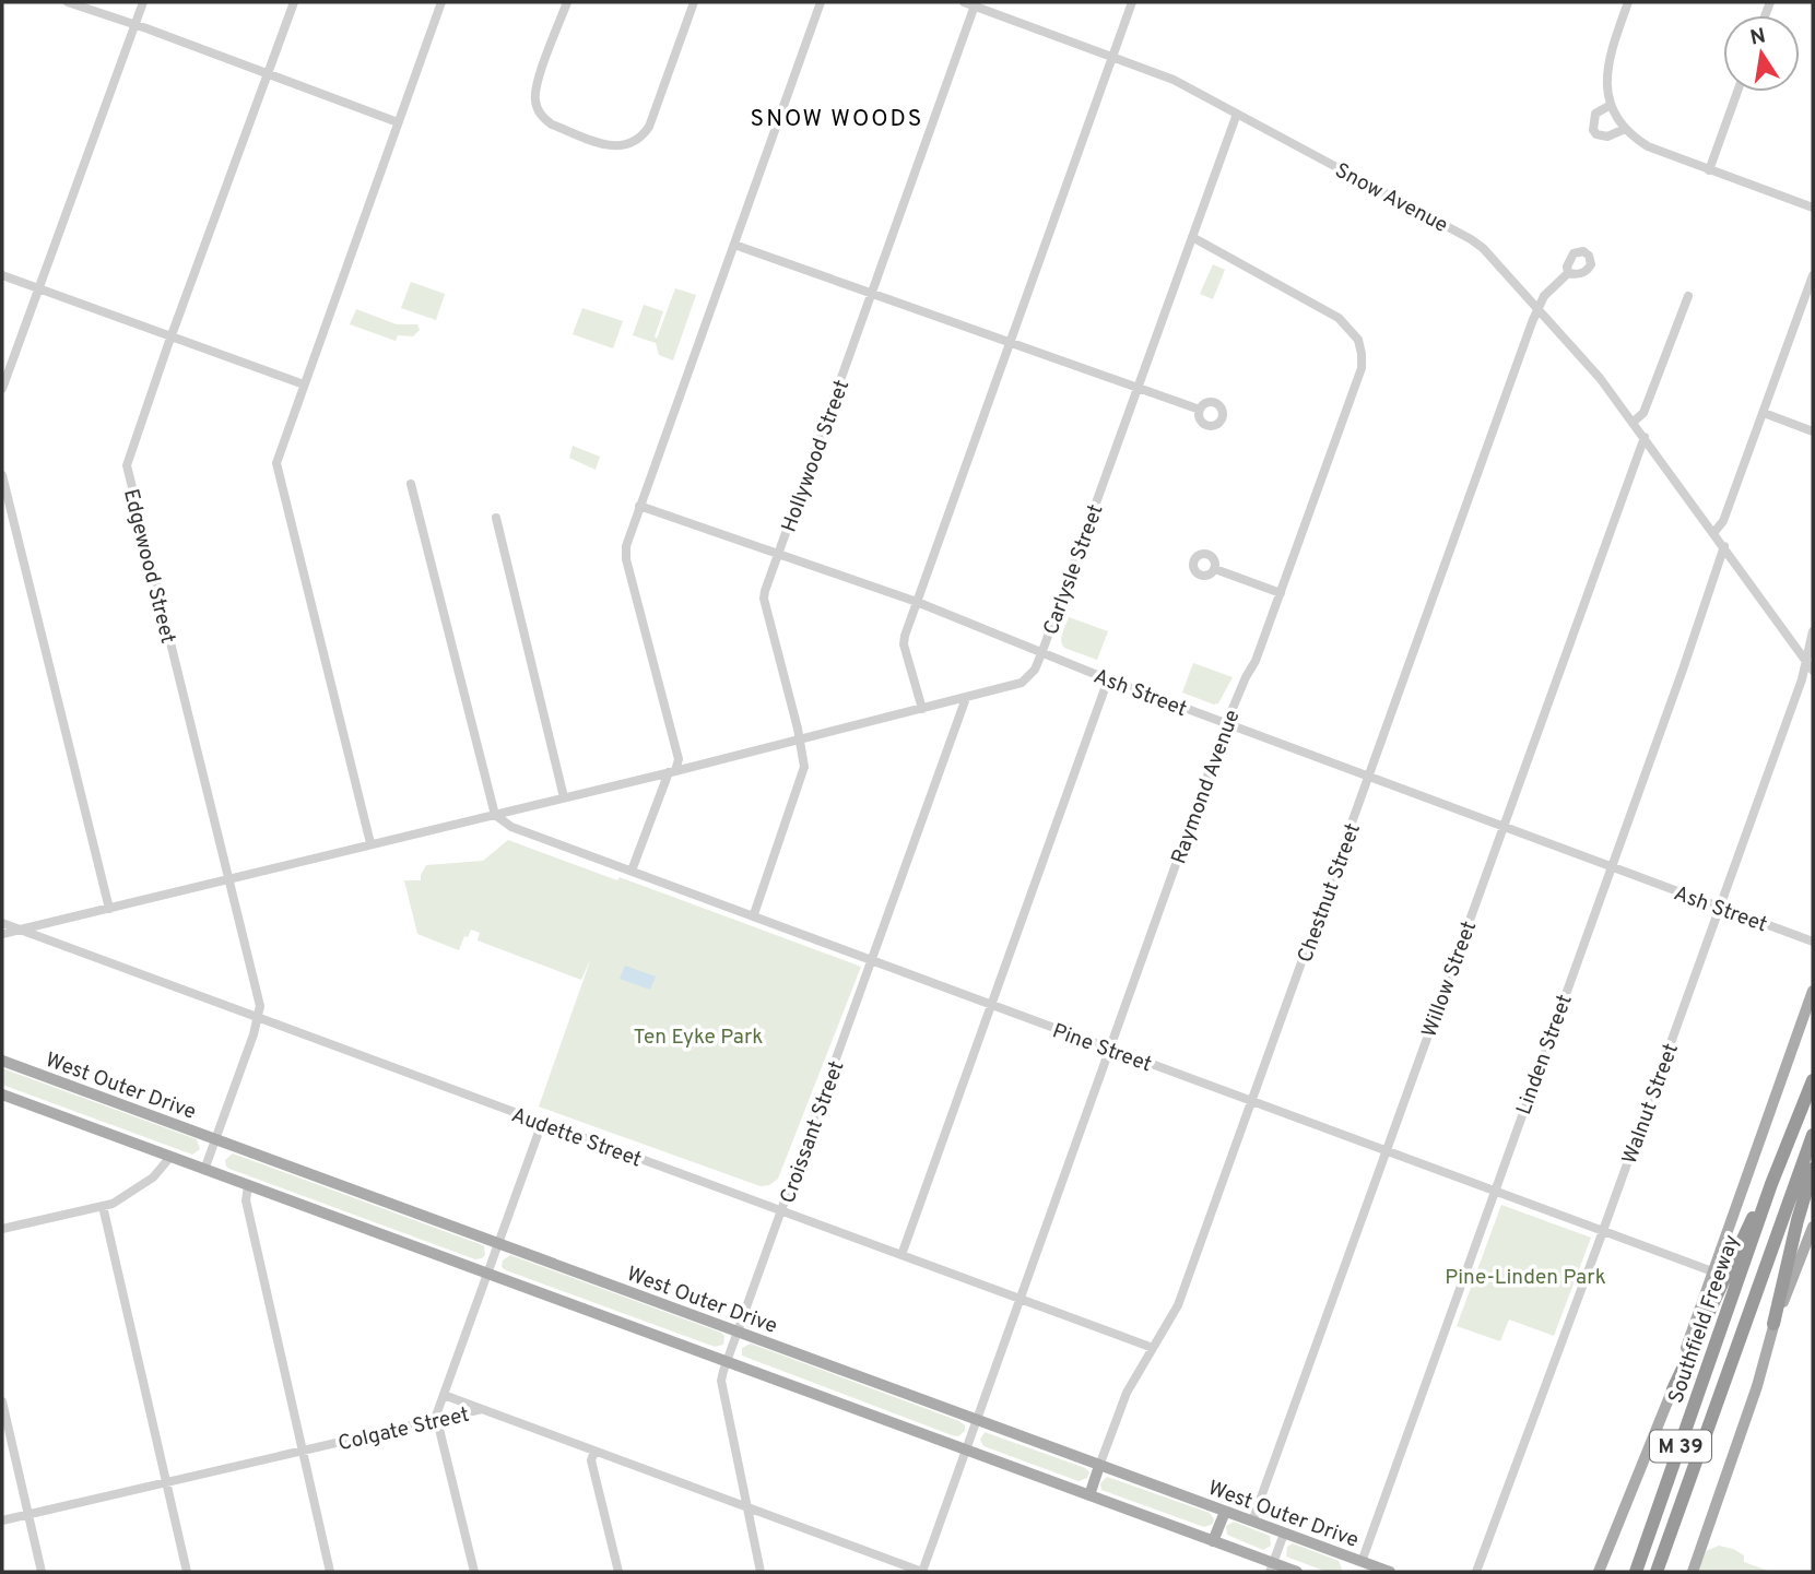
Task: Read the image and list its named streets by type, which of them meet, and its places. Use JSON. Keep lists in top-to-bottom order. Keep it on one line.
{"streets":{"highway":["Southfield Freeway","M 39"],"main road":["West Outer Drive"],"street":["Snow Avenue","Hollywood Street","Edgewood Street","Carlysle Street","Ash Street","Raymond Avenue","Chestnut Street","Willow Street","Pine Street","Linden Street","Walnut Street","Croissant Street","Audette Street","Colgate Street"]},"crossings":[["Snow Avenue","Hollywood Street"],["Snow Avenue","Carlysle Street"],["Snow Avenue","Chestnut Street"],["Snow Avenue","Willow Street"],["Snow Avenue","Linden Street"],["Hollywood Street","Carlysle Street"],["Hollywood Street","Ash Street"],["Hollywood Street","Pine Street"],["Edgewood Street","Carlysle Street"],["Edgewood Street","West Outer Drive"],["Edgewood Street","Audette Street"],["Carlysle Street","Ash Street"],["Carlysle Street","Raymond Avenue"],["Carlysle Street","Pine Street"],["Carlysle Street","Croissant Street"],["Carlysle Street","Audette Street"],["Ash Street","Raymond Avenue"],["Ash Street","Chestnut Street"],["Ash Street","Willow Street"],["Ash Street","Linden Street"],["Ash Street","Walnut Street"],["Raymond Avenue","Pine Street"],["Raymond Avenue","West Outer Drive"],["Raymond Avenue","Audette Street"],["Raymond Avenue","Colgate Street"],["Chestnut Street","Pine Street"],["Chestnut Street","West Outer Drive"],["Chestnut Street","Audette Street"],["Willow Street","Pine Street"],["Willow Street","West Outer Drive"],["Pine Street","Linden Street"],["Pine Street","Walnut Street"],["Pine Street","Croissant Street"],["Linden Street","West Outer Drive"],["West Outer Drive","Croissant Street"],["Croissant Street","Audette Street"],["Croissant Street","Colgate Street"]],"districts":["SNOW WOODS"],"parks":["Ten Eyke Park","Pine-Linden Park"],"north":"top"}
